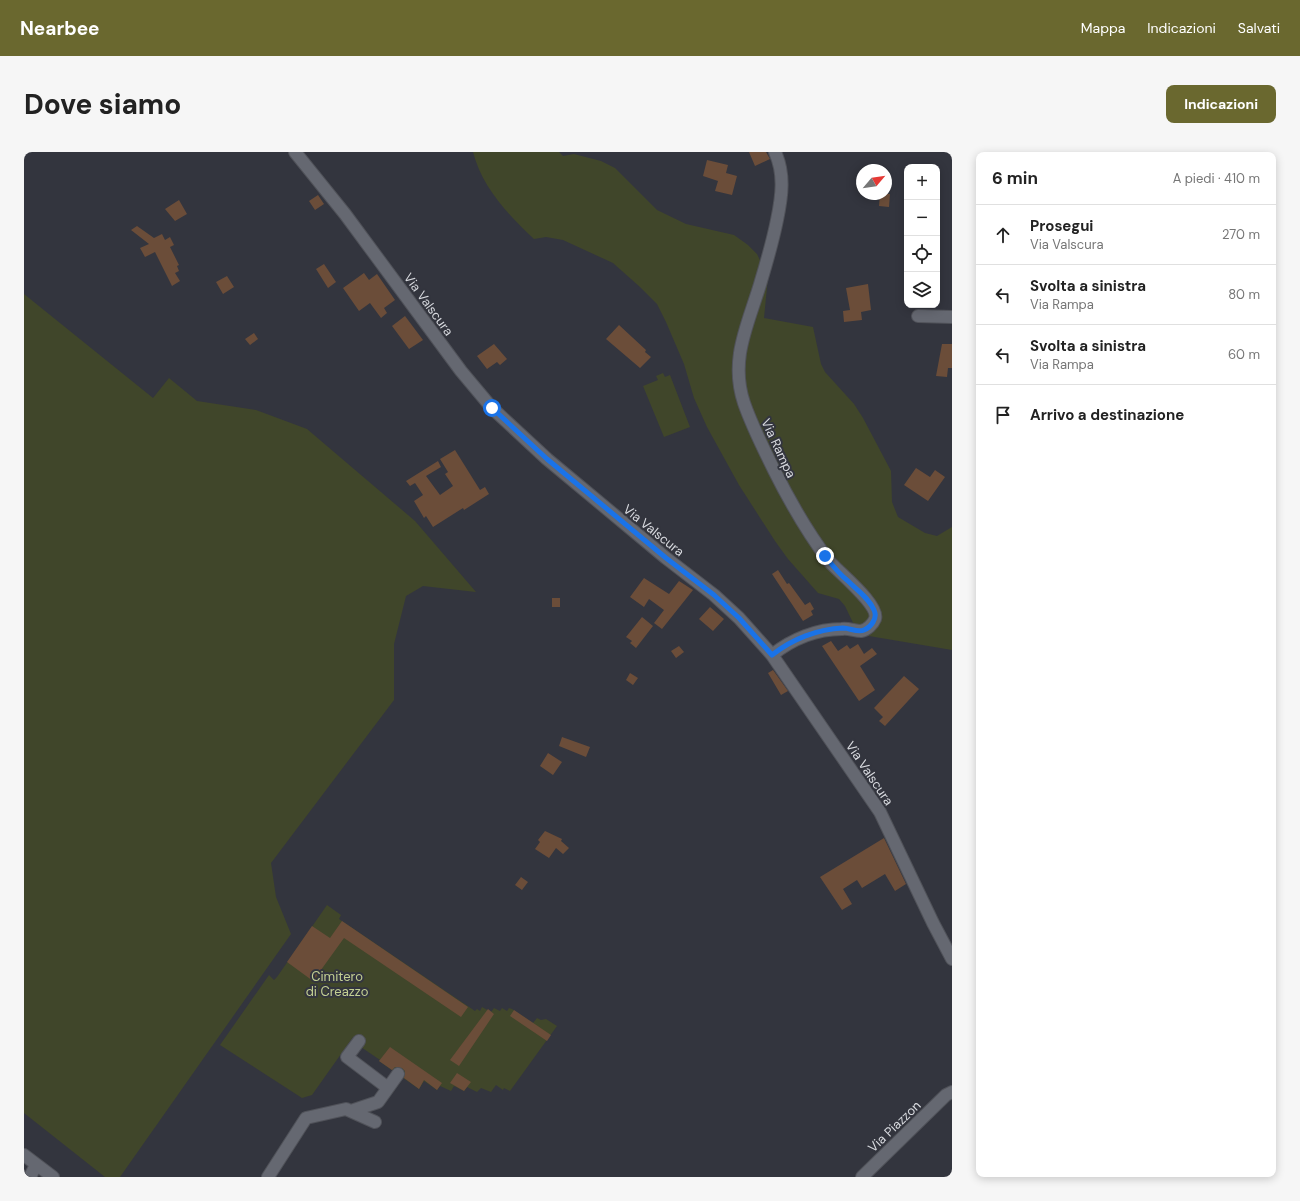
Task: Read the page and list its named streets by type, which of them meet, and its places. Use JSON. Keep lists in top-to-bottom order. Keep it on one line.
{"streets":{"street":["Via Valscura","Via Rampa","Via Piazzon"]},"crossings":[["Via Valscura","Via Rampa"]],"parks":["Cimitero di Creazzo"],"north":"top right","page":{"header":"Nearbee","nav":["Mappa","Indicazioni","Salvati"],"buttons":"Indicazioni","title":"Dove siamo","heading":["6 min","A piedi · 410 m"],"map_buttons":["+","−"],"list":[["Prosegui","Via Valscura","270 m"],["Svolta a sinistra","Via Rampa","80 m"],["Svolta a sinistra","Via Rampa","60 m"],"Arrivo a destinazione"]}}
